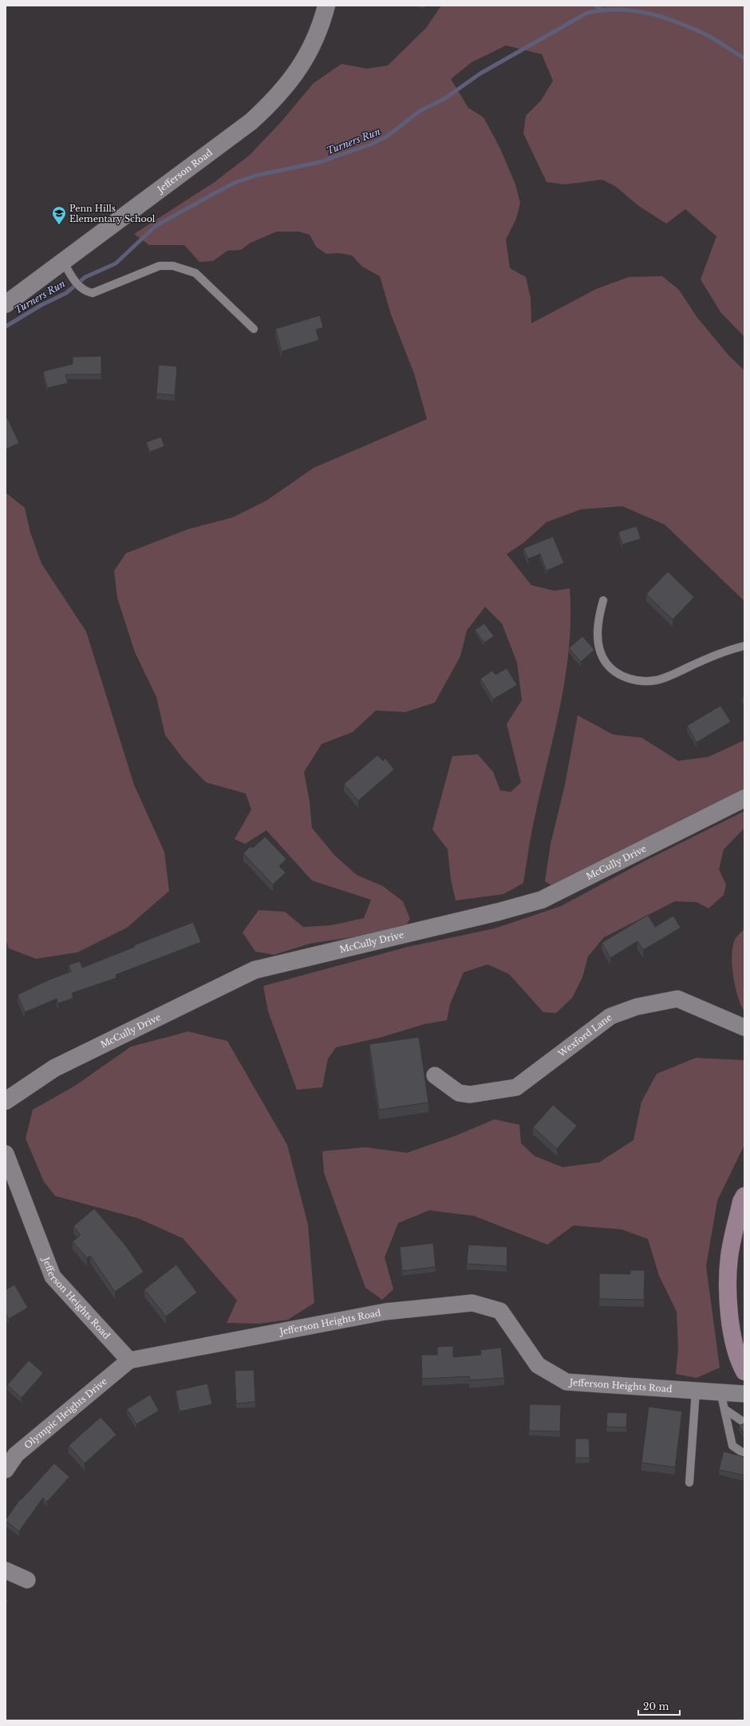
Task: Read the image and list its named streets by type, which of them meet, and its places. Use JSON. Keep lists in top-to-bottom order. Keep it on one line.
{"streets":{"street":["Jefferson Road","McCully Drive","Wexford Lane","Jefferson Heights Road","Olympic Heights Drive"]},"crossings":[["Jefferson Heights Road","Olympic Heights Drive"]],"water":["Turners Run"],"places":{"school or university":["Penn Hills Elementary School"]},"scale_bar":"20 m"}
